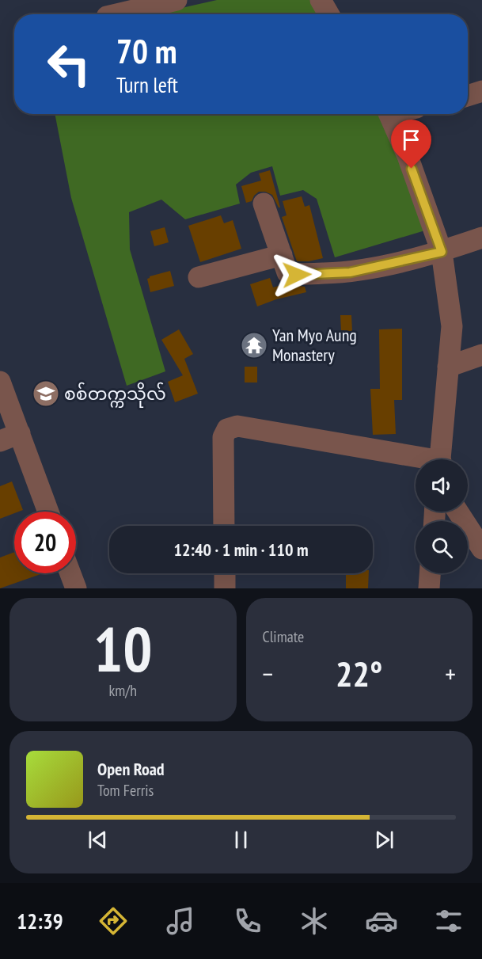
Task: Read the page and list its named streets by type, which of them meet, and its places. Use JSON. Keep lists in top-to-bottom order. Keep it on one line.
{"places":{"temple":["Yan Myo Aung Monastery"],"school or university":["စစ်‌တက္ကသိုလ်"]},"page":{"turn":["70 m","Turn left"],"limit":"20","trip":"12:40 · 1 min · 110 m","tile":[["10","km/h"],"Climate"],"heat":["−","22°","+"],"song":["Open Road","Tom Ferris"],"tabs":"12:39"}}
